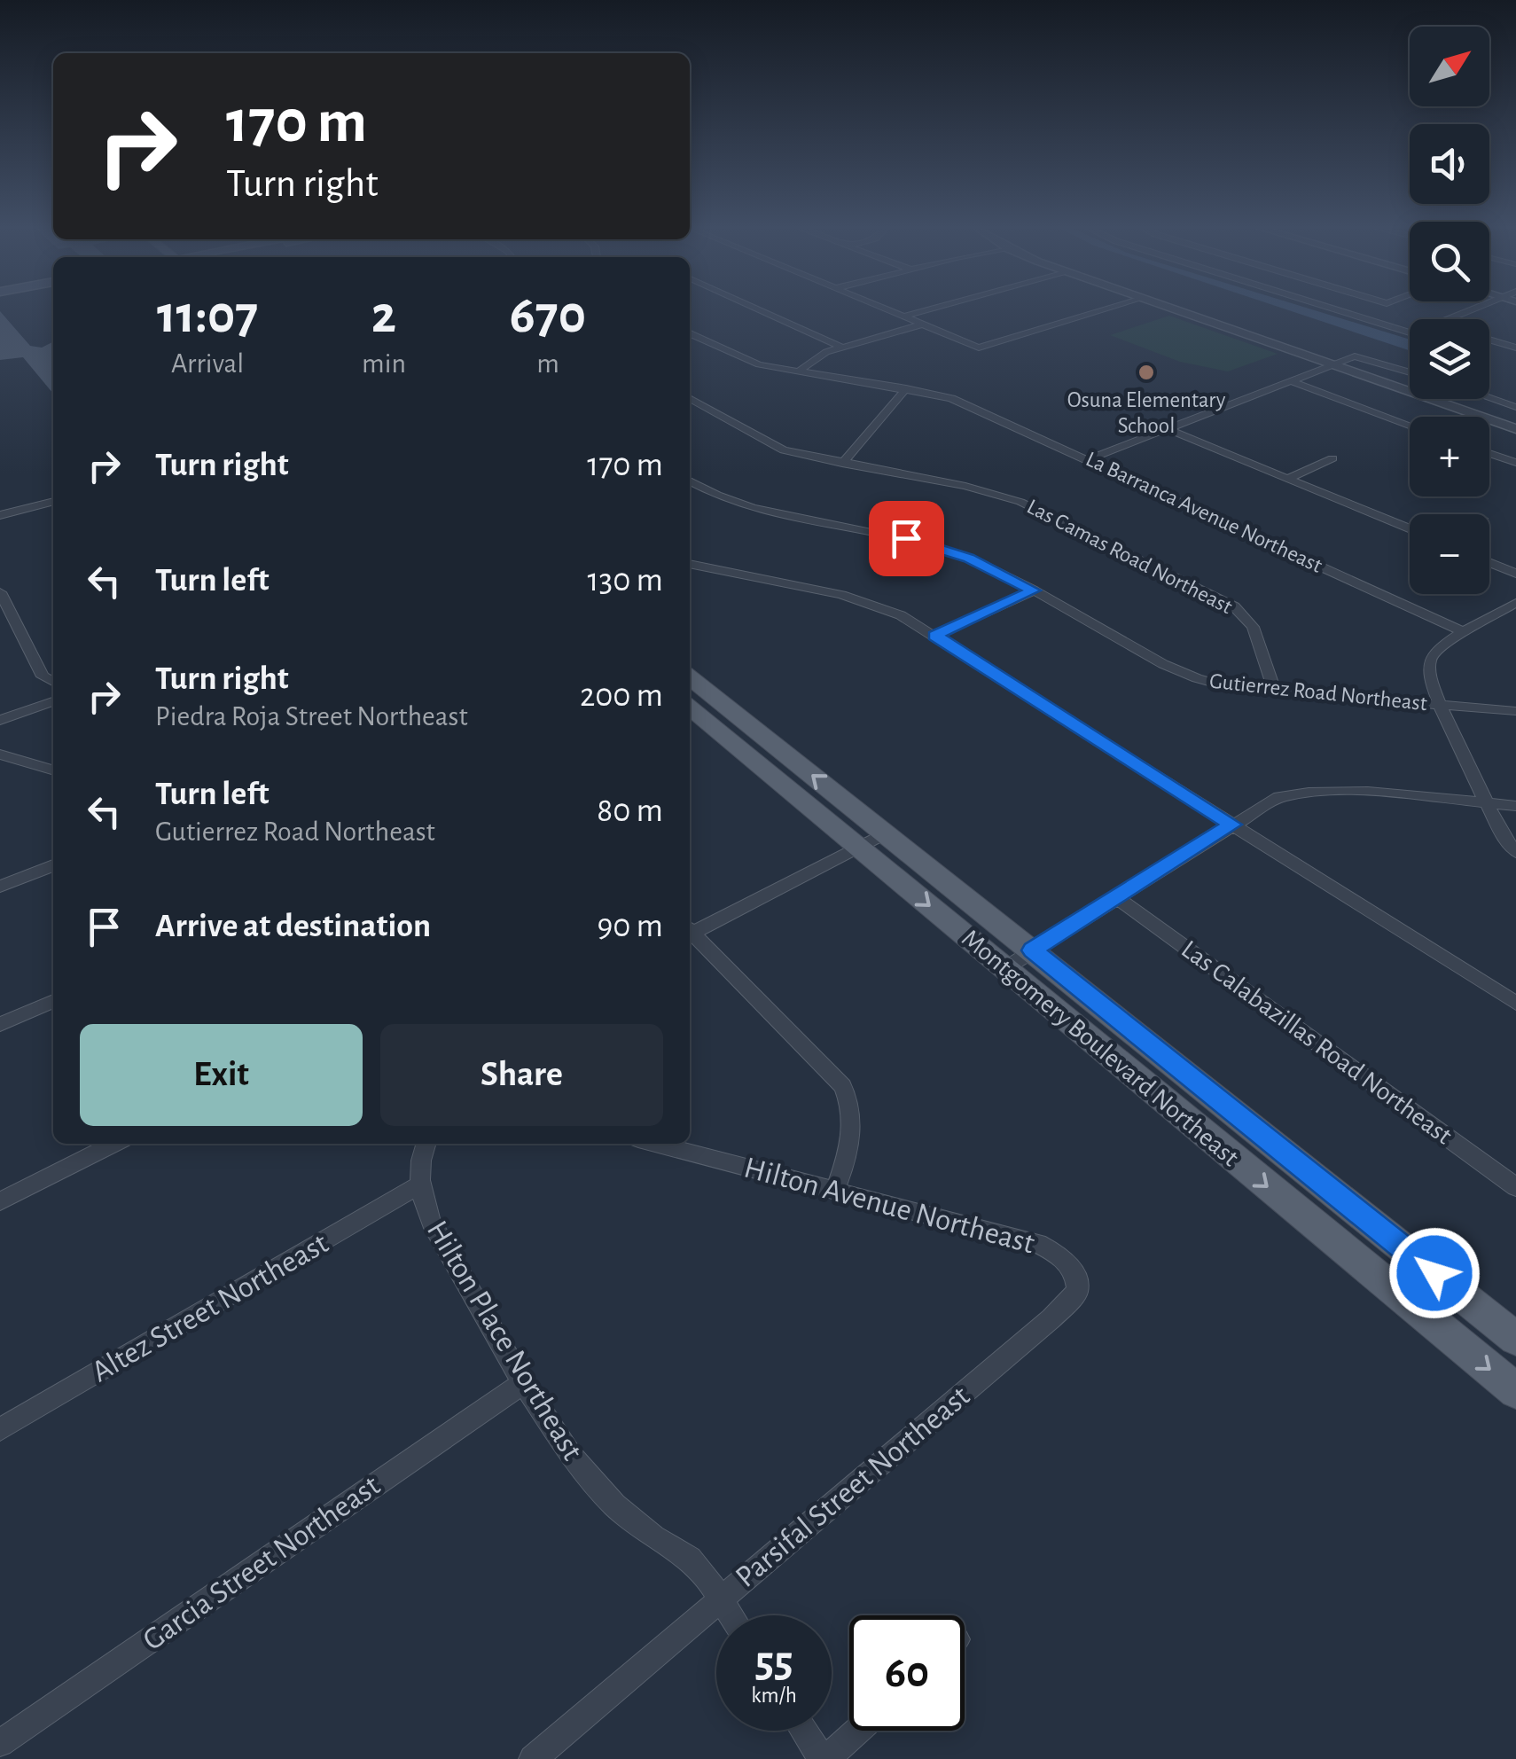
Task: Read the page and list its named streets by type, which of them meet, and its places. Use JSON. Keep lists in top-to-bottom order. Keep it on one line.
{"streets":{"main road":["Montgomery Boulevard Northeast"],"street":["La Barranca Avenue Northeast","Las Camas Road Northeast","Gutierrez Road Northeast","Las Calabazillas Road Northeast","Hilton Avenue Northeast","Altez Street Northeast","Hilton Place Northeast","Parsifal Street Northeast","Garcia Street Northeast"]},"crossings":[["Las Camas Road Northeast","Gutierrez Road Northeast"],["Hilton Avenue Northeast","Parsifal Street Northeast"],["Altez Street Northeast","Hilton Place Northeast"],["Hilton Place Northeast","Parsifal Street Northeast"],["Hilton Place Northeast","Garcia Street Northeast"]],"places":["Osuna Elementary School"],"north":"top right","page":{"map_buttons":["+","−"],"turn":["170 m","Turn right"],"eta":["11:07","Arrival","2","min","670","m"],"list":[{"name":"Turn right","value":"170 m"},{"name":"Turn left","value":"130 m"},{"name":"Turn right","note":"Piedra Roja Street Northeast","value":"200 m"},{"name":"Turn left","note":"Gutierrez Road Northeast","value":"80 m"},{"name":"Arrive at destination","value":"90 m"}],"buttons":["Exit","Share"],"speed":"55 km/h","limit":"60"}}
